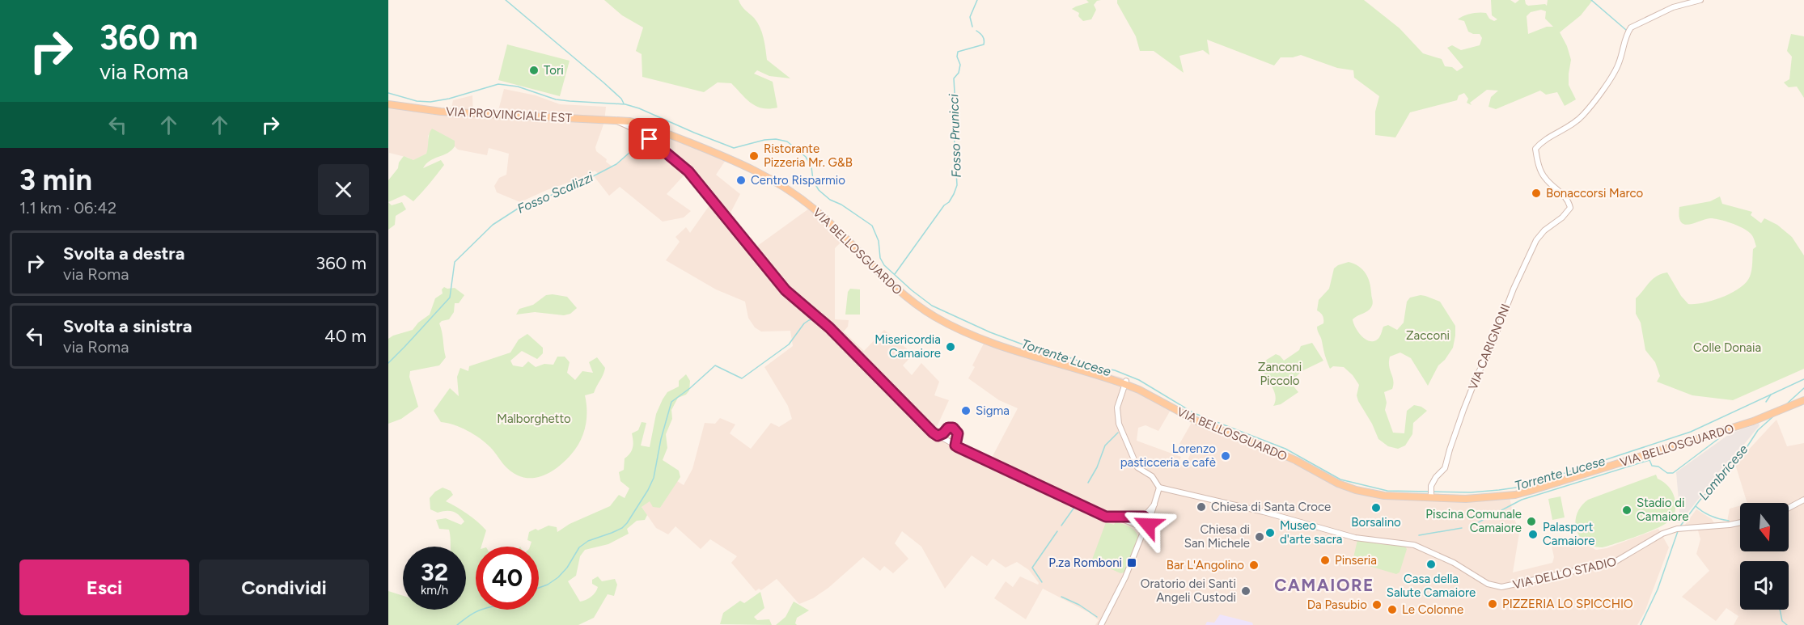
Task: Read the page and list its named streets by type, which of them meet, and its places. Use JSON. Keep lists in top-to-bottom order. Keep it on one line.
{"streets":{"main road":["VIA PROVINCIALE EST","VIA BELLOSGUARDO"],"street":["VIA CARIGNONI","VIA DELLO STADIO"]},"crossings":[["VIA PROVINCIALE EST","VIA BELLOSGUARDO"],["VIA BELLOSGUARDO","VIA CARIGNONI"]],"districts":["CAMAIORE"],"water":["Fosso Prunicci","Fosso Scalizzi","Torrente Lucese","Lombricese"],"parks":["Zacconi","Colle Donaia","Zanconi Piccolo","Malborghetto"],"places":{"other":["Tori","Ristorante Pizzeria Mr. G&B","Centro Risparmio","Bonaccorsi Marco","Misericordia Camaiore","Sigma","Lorenzo pasticceria e cafè","Chiesa di Santa Croce","Borsalino","Stadio di Camaiore","Piscina Comunale Camaiore","Museo d'arte sacra","Palasport Camaiore","Chiesa di San Michele","Pinseria","Casa della Salute Camaiore","Bar L'Angolino","Oratorio dei Santi Angeli Custodi","PIZZERIA LO SPICCHIO","Da Pasubio","Le Colonne"],"transit":["P.za Romboni"]},"north":"bottom","page":{"turn":["360 m","via Roma"],"heading":["3 min","1.1 km · 06:42"],"list":[{"name":"Svolta a destra","note":"via Roma","value":"360 m"},{"name":"Svolta a sinistra","note":"via Roma","value":"40 m"}],"speed":"32 km/h","limit":"40","buttons":["Esci","Condividi"]}}
